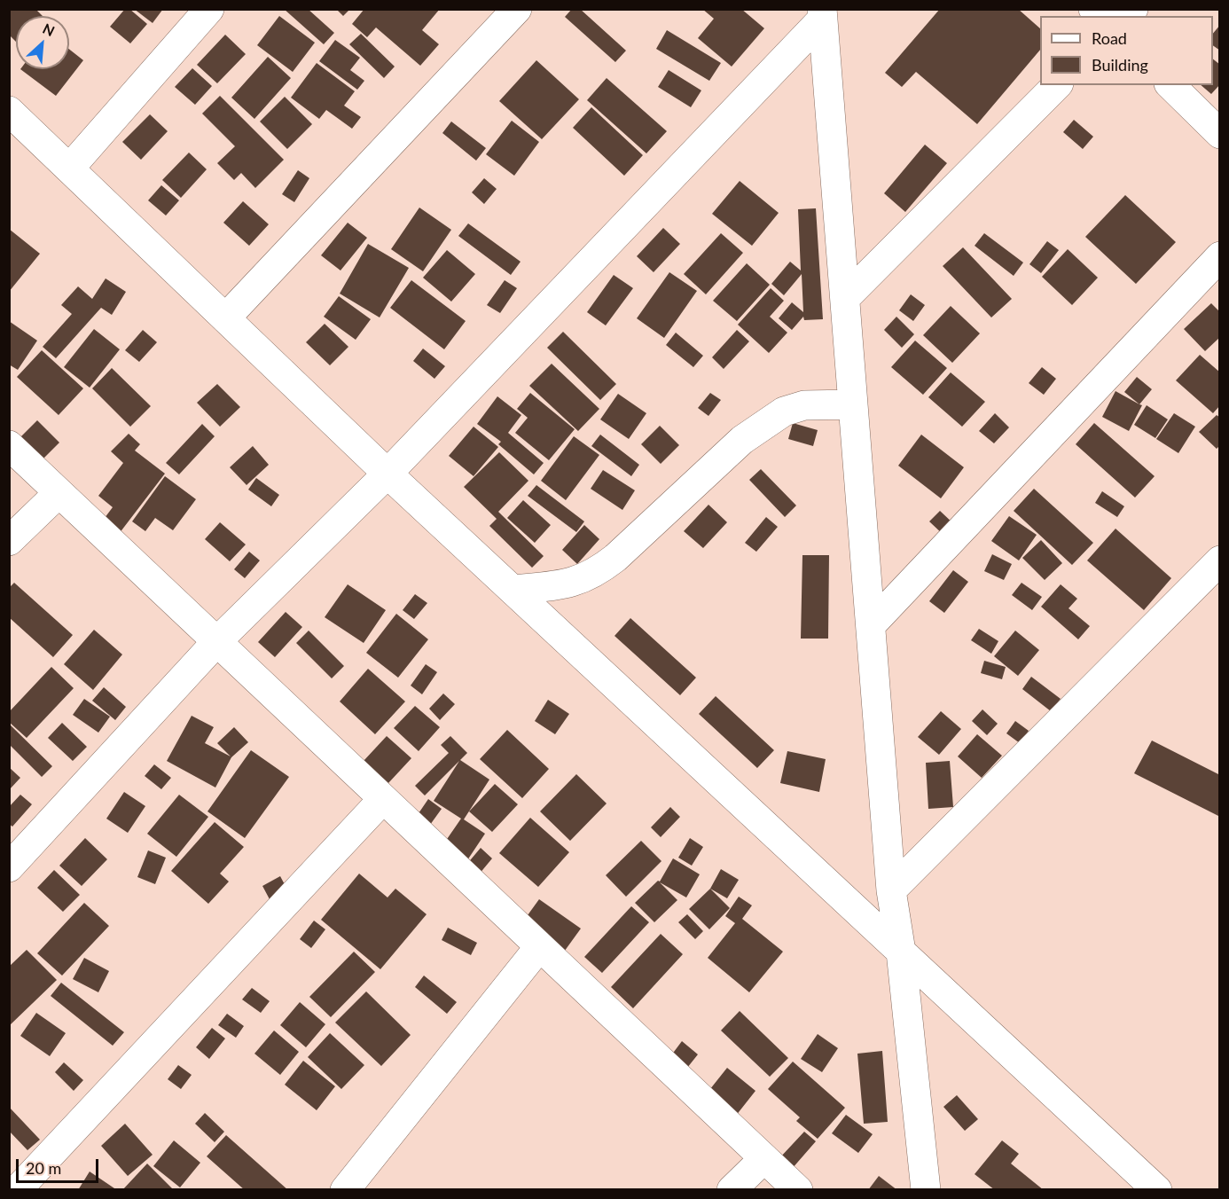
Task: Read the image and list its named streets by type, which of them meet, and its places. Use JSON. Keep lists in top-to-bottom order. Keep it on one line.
{"legend":["Road","Building"],"scale_bar":"20 m","north":"top right"}
